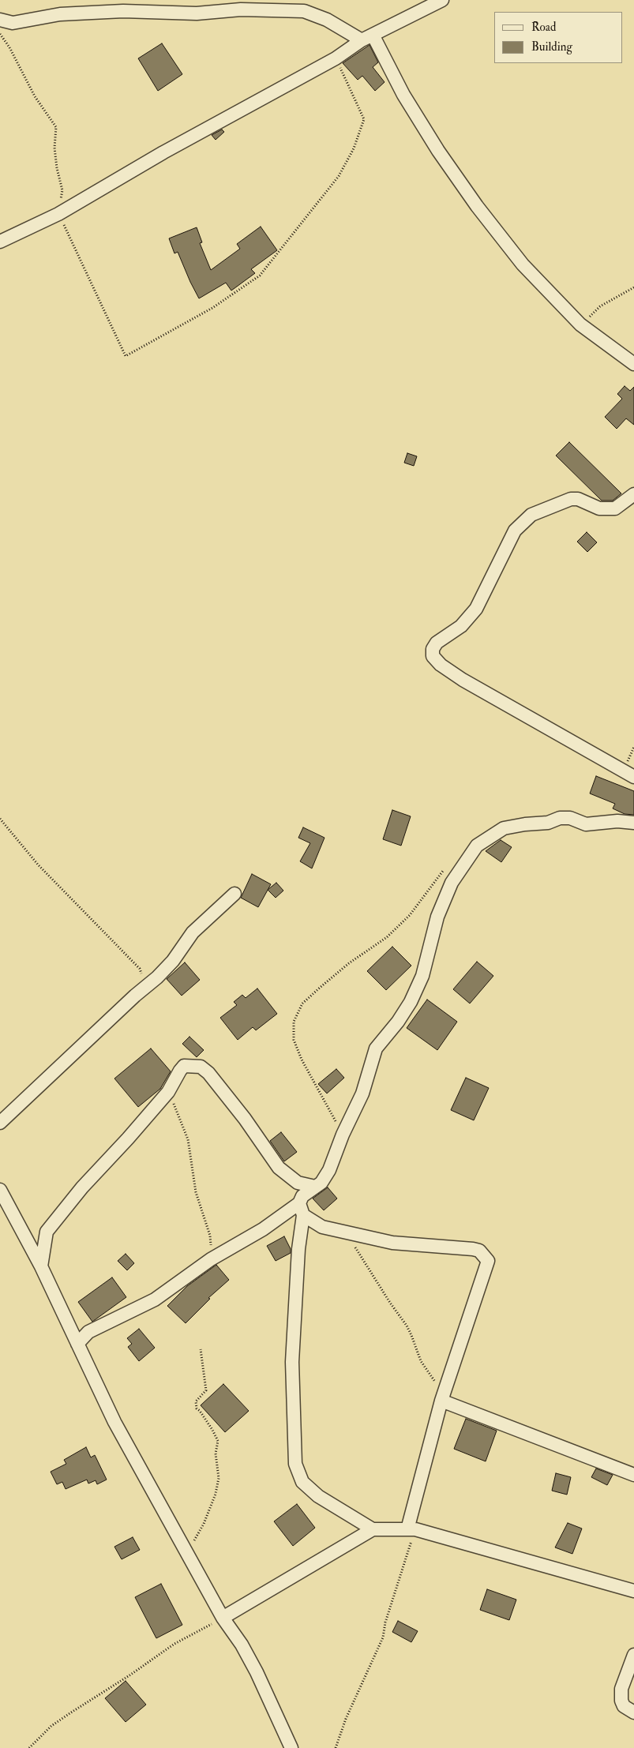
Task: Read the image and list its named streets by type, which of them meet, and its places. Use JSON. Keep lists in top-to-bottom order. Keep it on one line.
{"legend":["Road","Building"]}
